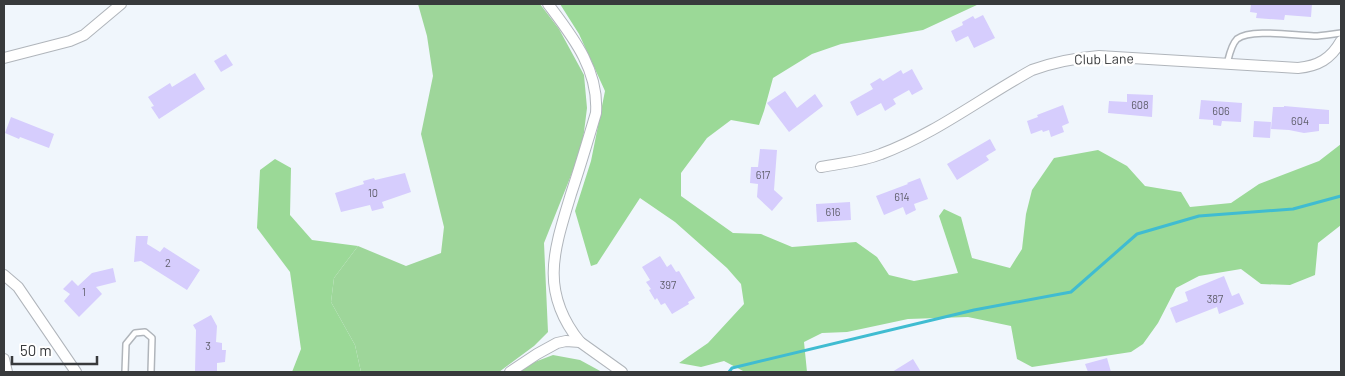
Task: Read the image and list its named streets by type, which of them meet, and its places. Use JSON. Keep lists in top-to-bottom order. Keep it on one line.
{"streets":{"street":["Club Lane"]},"house_numbers":["608","606","604","617","10","614","616","2","397","1","387","3"],"scale_bar":"50 m"}
